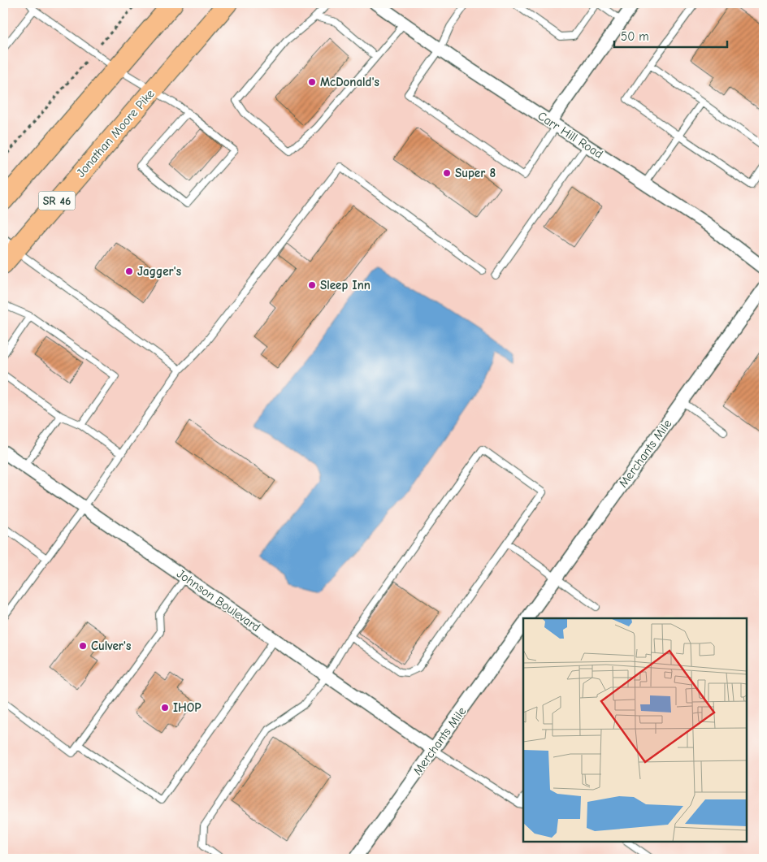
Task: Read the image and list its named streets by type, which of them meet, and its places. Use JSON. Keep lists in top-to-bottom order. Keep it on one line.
{"streets":{"highway":["Jonathan Moore Pike","SR 46"],"street":["Carr Hill Road","Merchants Mile","Johnson Boulevard"]},"crossings":[["Merchants Mile","Johnson Boulevard"]],"places":["McDonald's","Super 8","Jagger's","Sleep Inn","Culver's","IHOP"],"scale_bar":"50 m"}
